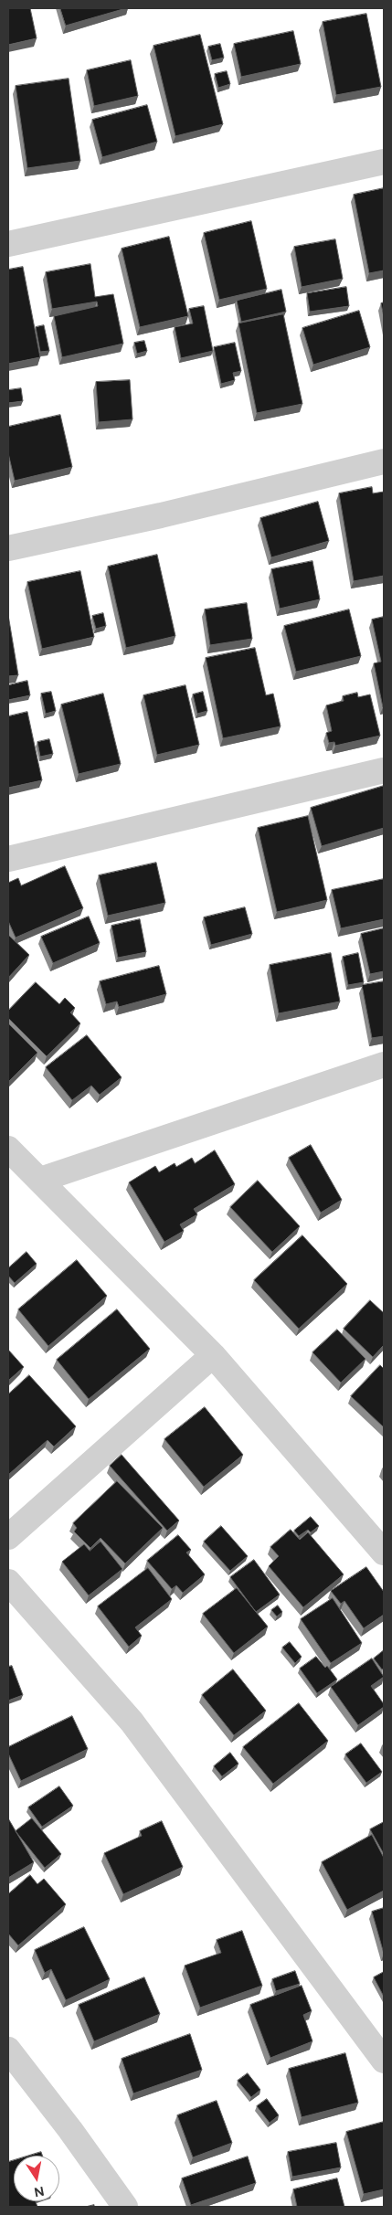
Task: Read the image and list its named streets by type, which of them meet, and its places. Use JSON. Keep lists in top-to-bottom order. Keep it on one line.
{"north":"bottom"}
